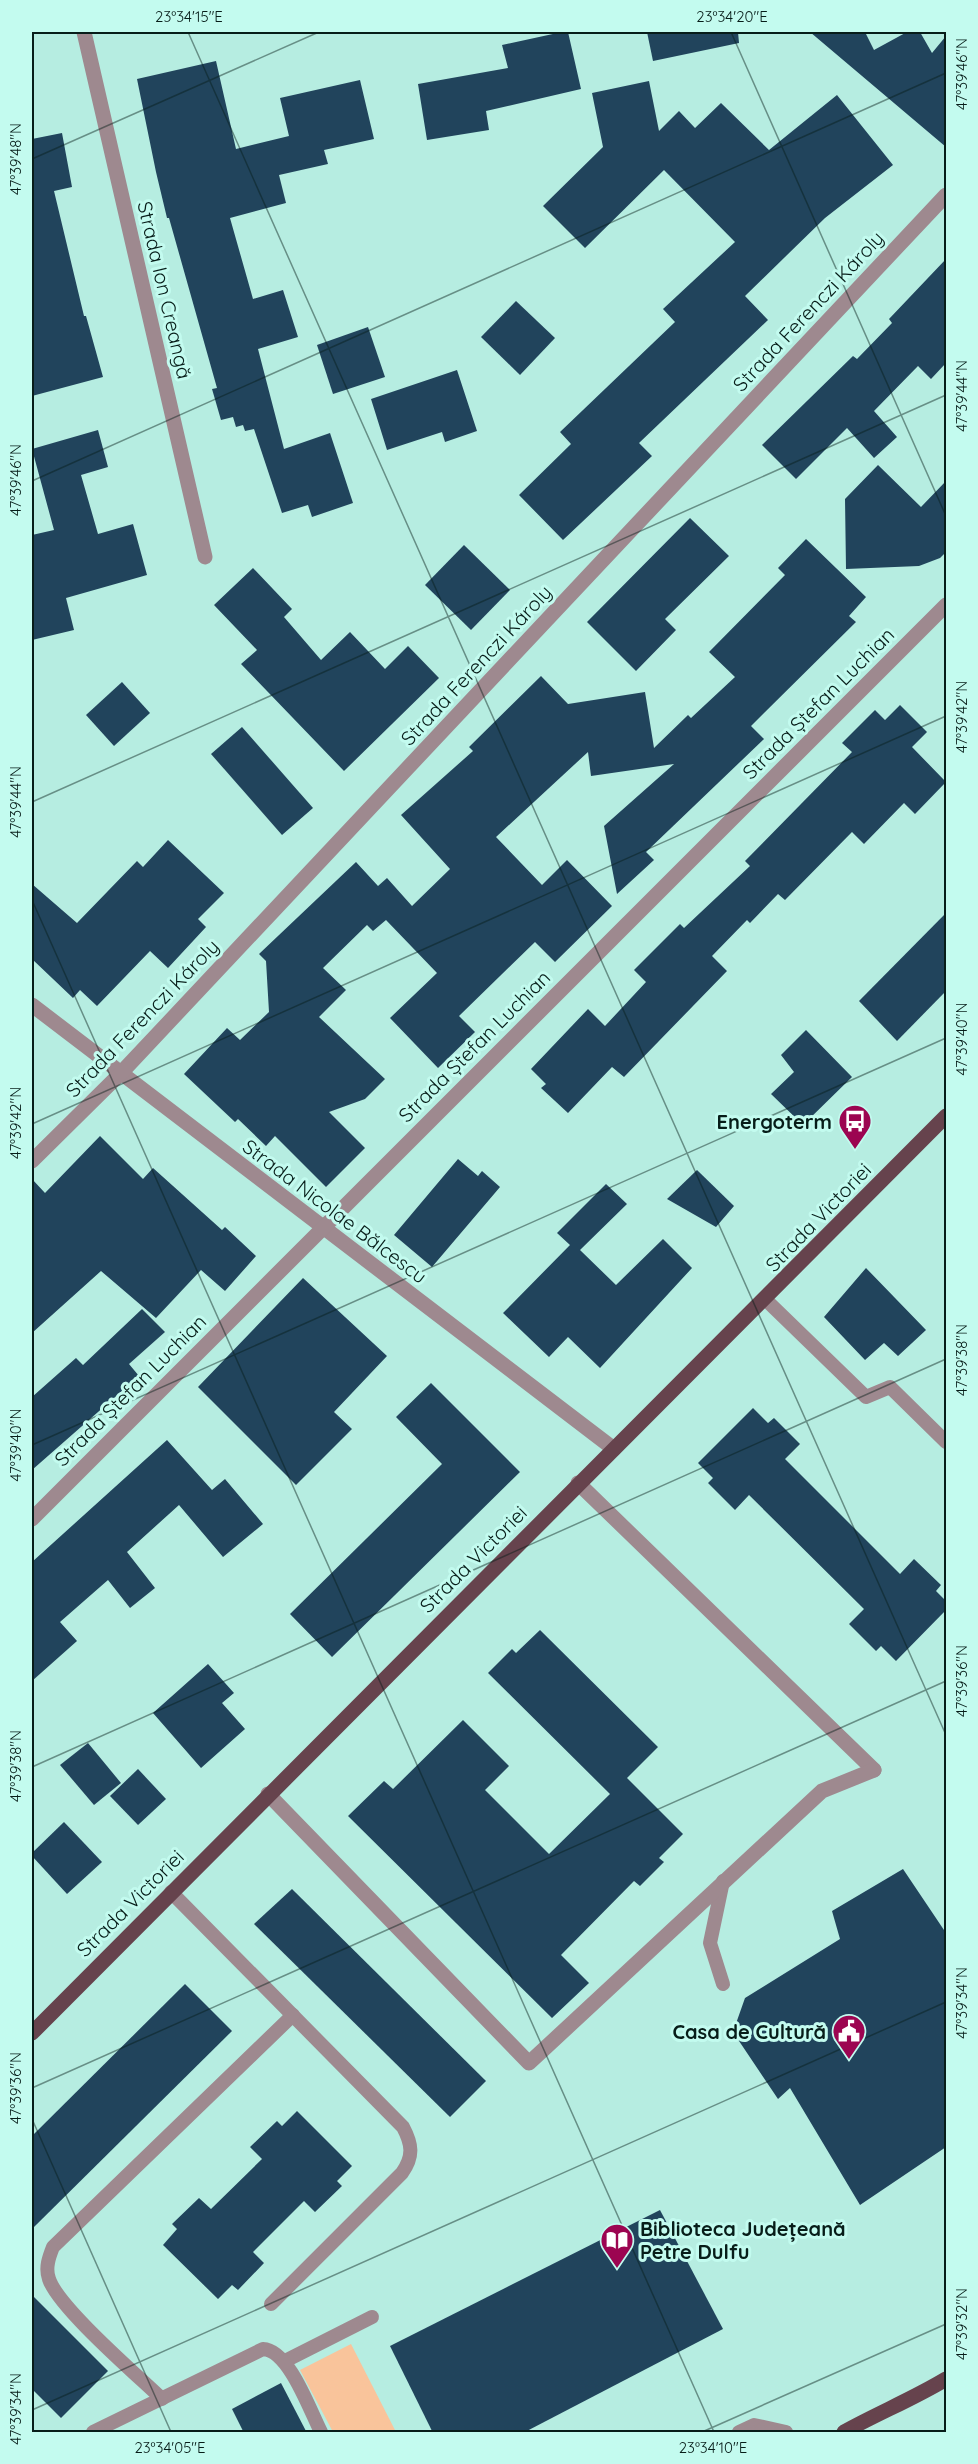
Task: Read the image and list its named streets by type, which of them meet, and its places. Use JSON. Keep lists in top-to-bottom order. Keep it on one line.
{"streets":{"main road":["Strada Victoriei"],"street":["Strada Ion Creangă","Strada Ferenczi Károly","Strada Ștefan Luchian","Strada Nicolae Bălcescu"]},"crossings":[["Strada Ferenczi Károly","Strada Nicolae Bălcescu"],["Strada Ștefan Luchian","Strada Nicolae Bălcescu"],["Strada Nicolae Bălcescu","Strada Victoriei"]],"places":{"bus stop":["Energoterm"],"public building":["Casa de Cultură"],"library":["Biblioteca Județeană Petre Dulfu"]},"coordinates":["23°34'15\"E","23°34'20\"E","47°39'46\"N","47°39'48\"N","47°39'44\"N","47°39'42\"N","47°39'40\"N","47°39'38\"N","47°39'36\"N","47°39'34\"N","47°39'32\"N","23°34'05\"E","23°34'10\"E"]}
